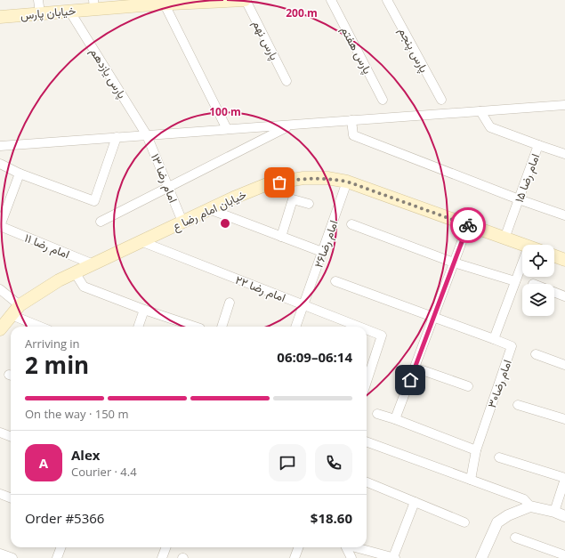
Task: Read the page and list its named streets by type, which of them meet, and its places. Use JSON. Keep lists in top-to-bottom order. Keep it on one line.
{"streets":{"main road":["خیابان پارس","خیابان امام رضا ع"],"street":["پارس‌‌ نهم","پارس‌‌ هفتم","پارس‌‌ پنجم","پارس‌‌ یازدهم","امام رضا ۱۳","۱۵ امام رضا","امام رضا۲۶","امام رضا ۱۱","امام رضا ۲۲","امام رضا۳۰"]},"crossings":[["خیابان پارس","پارس‌‌ نهم"],["خیابان پارس","پارس‌‌ یازدهم"],["پارس‌‌ یازدهم","امام رضا ۱۳"],["امام رضا ۱۳","خیابان امام رضا ع"],["۱۵ امام رضا","خیابان امام رضا ع"],["خیابان امام رضا ع","امام رضا۲۶"],["خیابان امام رضا ع","امام رضا ۱۱"],["خیابان امام رضا ع","امام رضا ۲۲"],["امام رضا۲۶","امام رضا ۲۲"]],"page":{"heading":["2 min","Arriving in","06:09–06:14"],"panel":["Alex","Courier · 4.4","Order #5366","$18.60"],"bar":"On the way · 150 m","round":"A"},"rings":["200 m","100 m"]}
